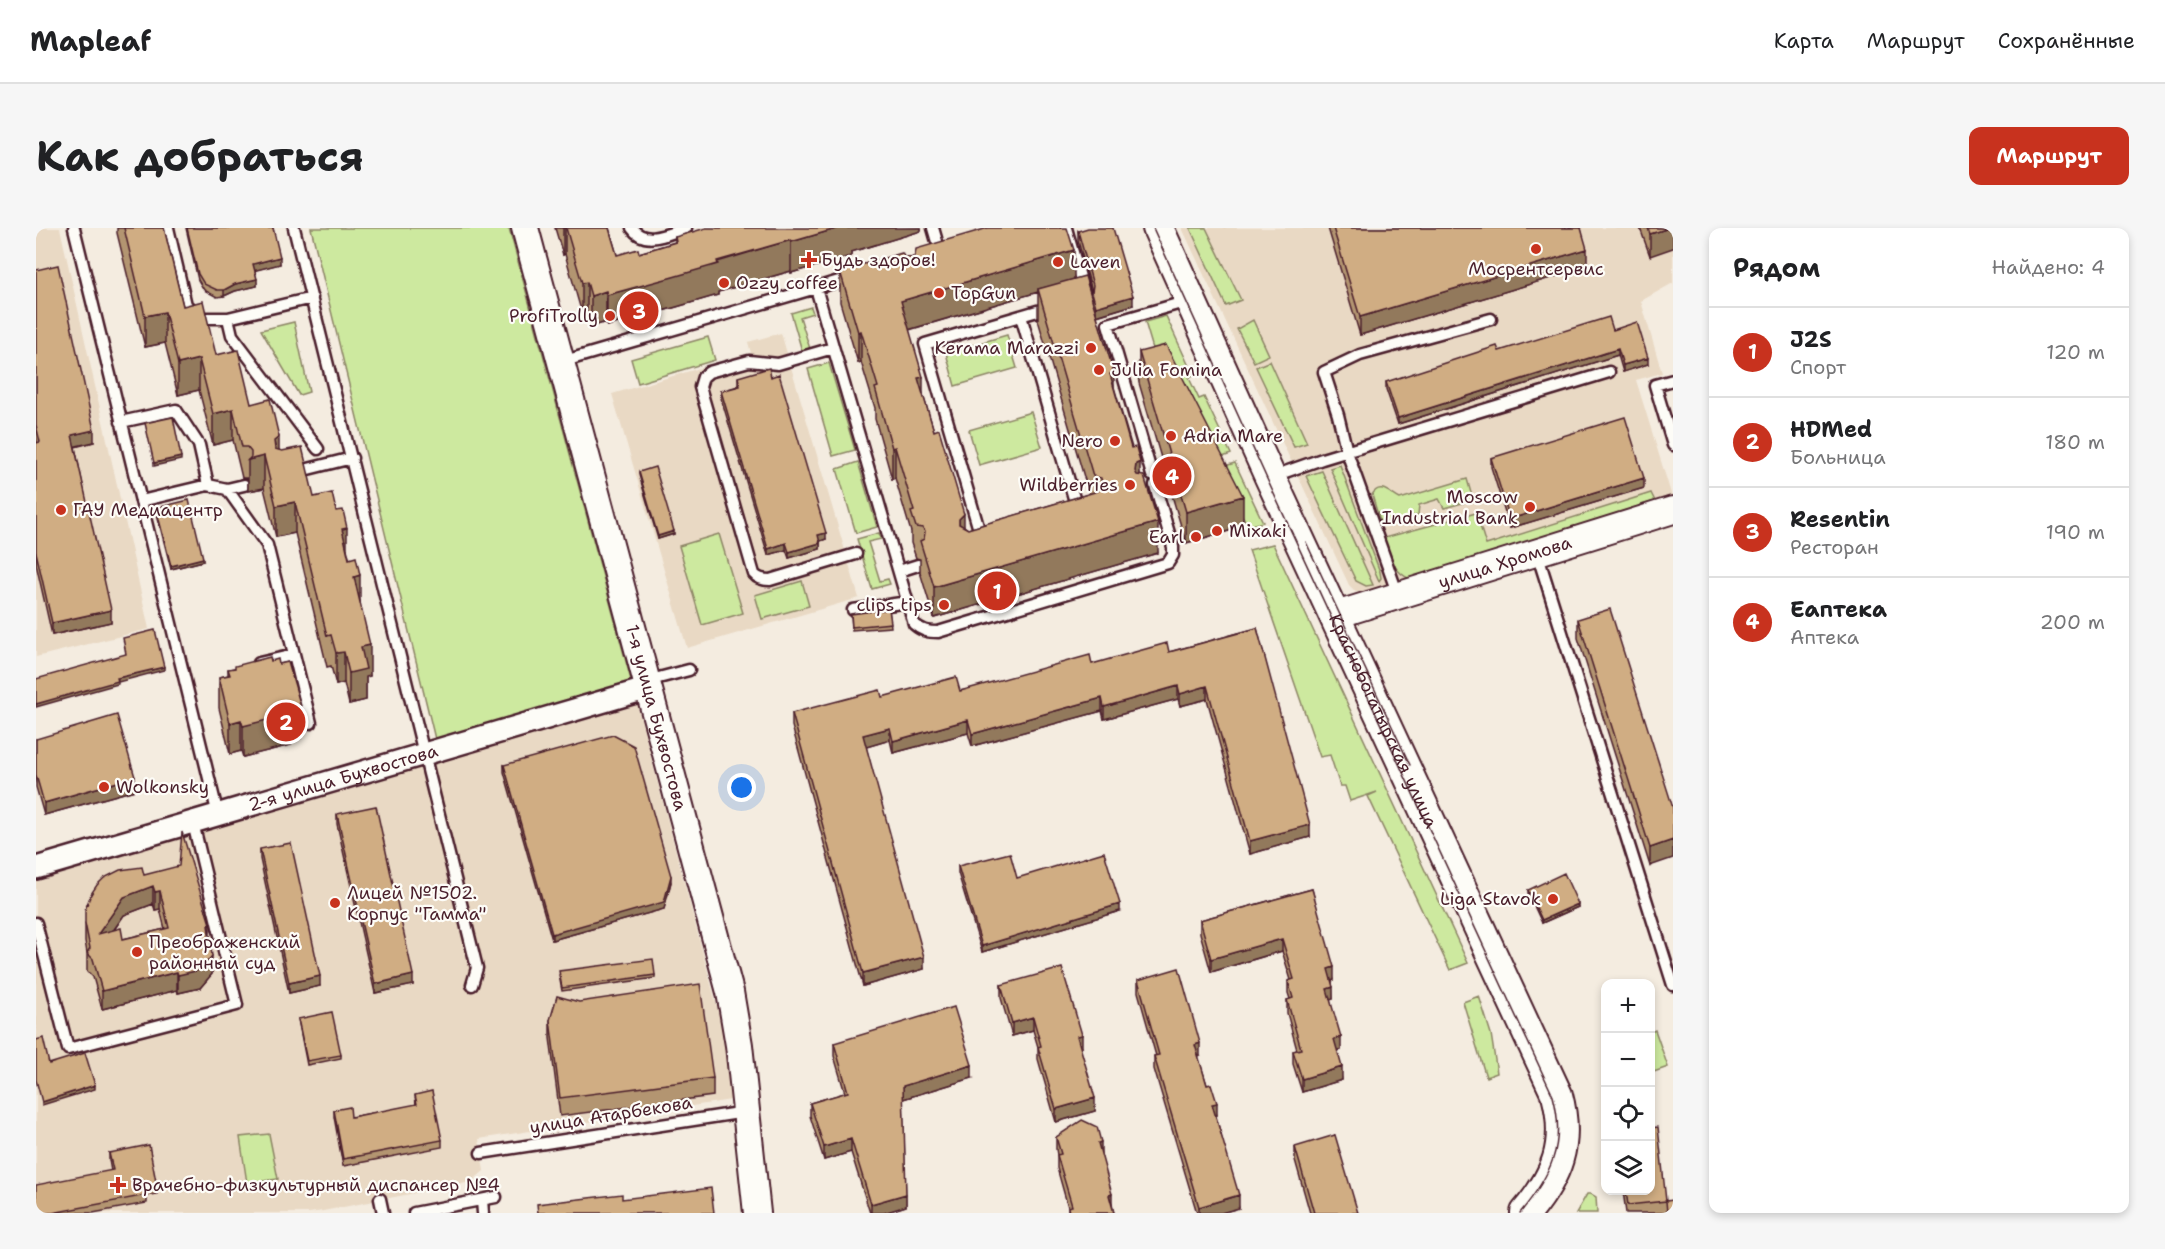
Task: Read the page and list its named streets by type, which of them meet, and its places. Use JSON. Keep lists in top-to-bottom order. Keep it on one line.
{"streets":{"main road":["Краснобогатырская улица"],"street":["улица Хромова","1-я улица Бухвостова","2-я улица Бухвостова"],"lane":["улица Атарбекова"]},"crossings":[["улица Хромова","Краснобогатырская улица"],["1-я улица Бухвостова","2-я улица Бухвостова"],["1-я улица Бухвостова","улица Атарбекова"]],"places":{"other":["Мосрентсервис","Laven","Ozzy coffee","TopGun","ProfiTrolly","Kerama Marazzi","Julia Fomina","Adria Mare","Nero","Wildberries","Moscow Industrial Bank","ГАУ Медиацентр","Mixaki","Earl","clips tips","Wolkonsky","Liga Stavok","Лицей №1502. Корпус \"Гамма\"","Преображенский районный суд"],"health":["Будь здоров!","Врачебно-физкультурный диспансер №4"]},"page":{"header":"Mapleaf","nav":["Карта","Маршрут","Сохранённые"],"buttons":"Маршрут","title":"Как добраться","heading":["Рядом","Найдено: 4"],"pins":["3","4","1","2"],"list":[{"mark":"1","name":"J2S","note":"Спорт","value":"120 m"},{"mark":"2","name":"HDMed","note":"Больница","value":"180 m"},{"mark":"3","name":"Resentin","note":"Ресторан","value":"190 m"},{"mark":"4","name":"Еаптека","note":"Аптека","value":"200 m"}],"map_buttons":["+","−"]}}
